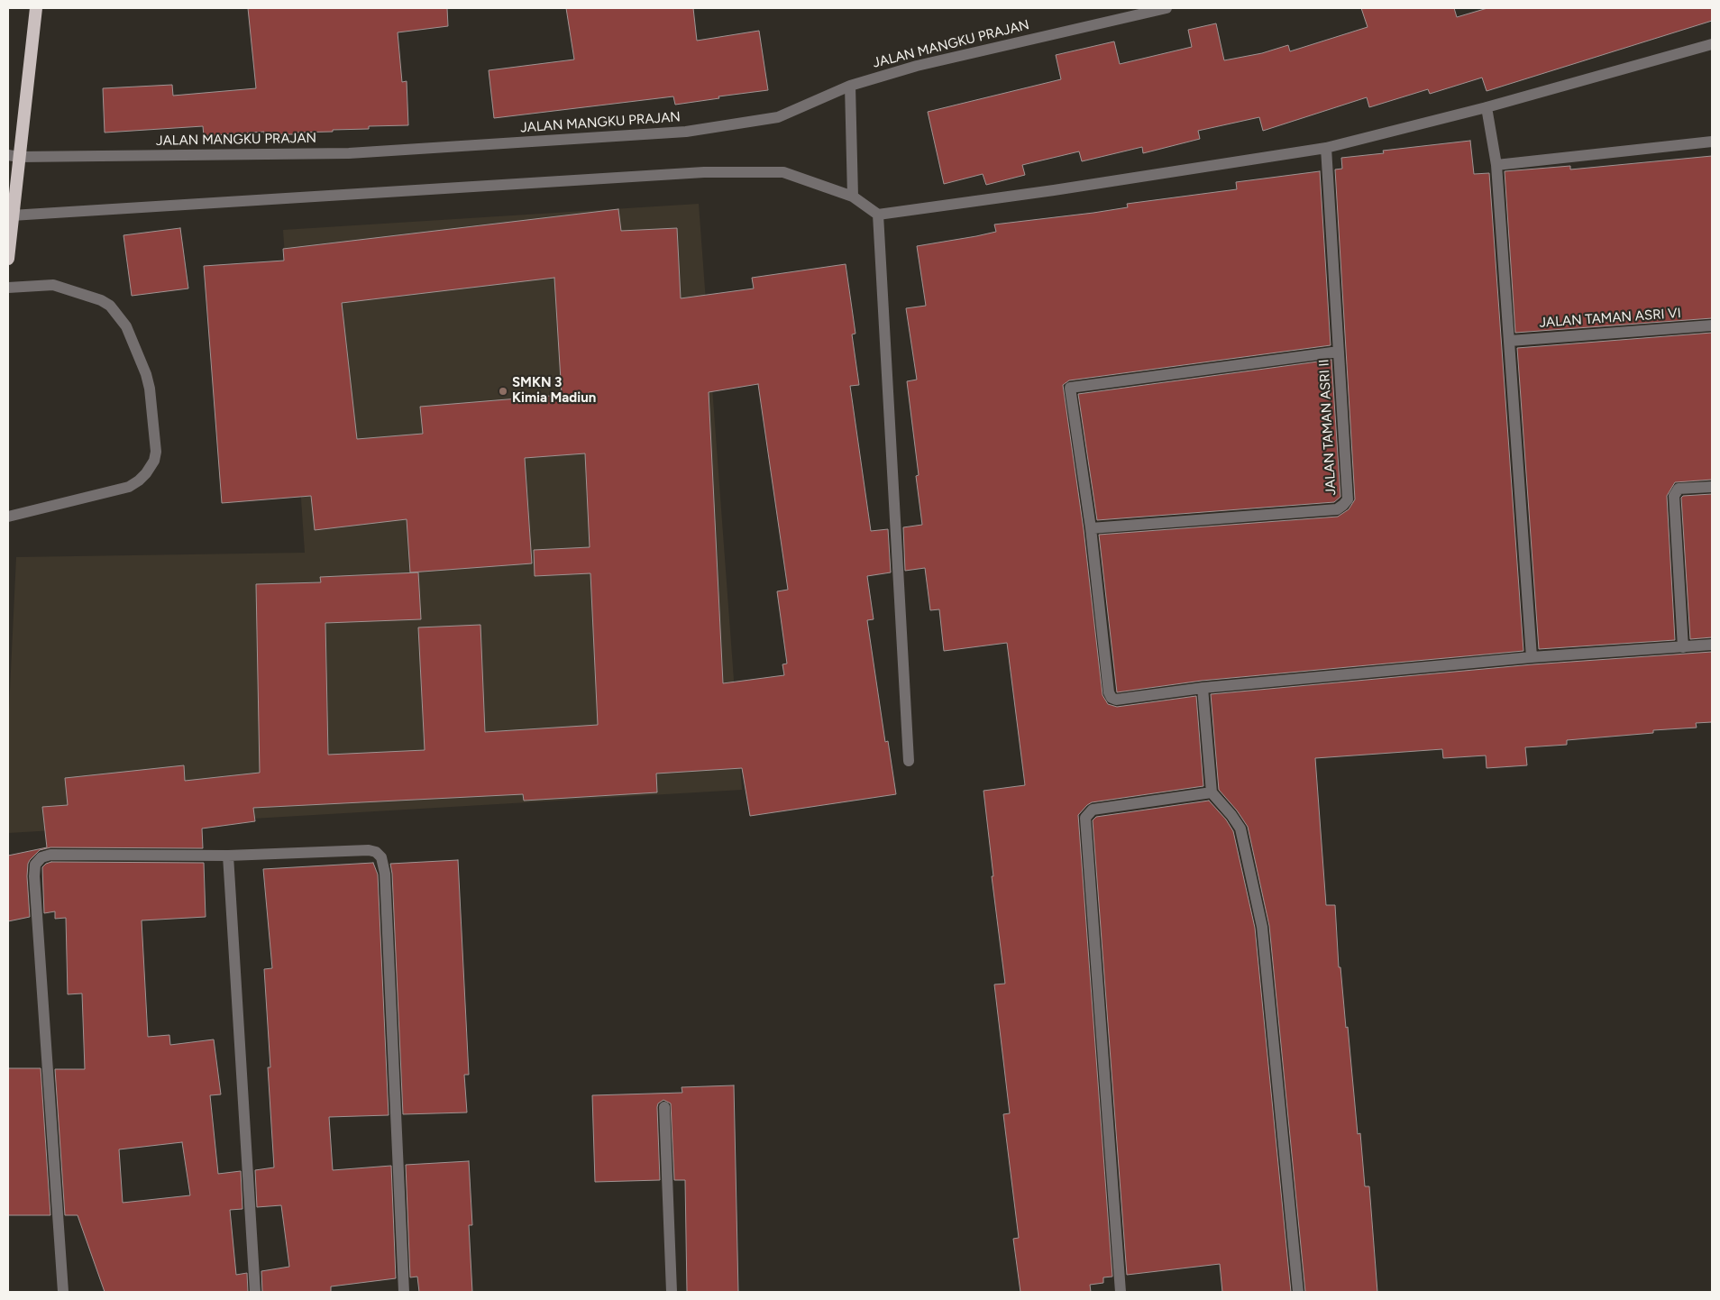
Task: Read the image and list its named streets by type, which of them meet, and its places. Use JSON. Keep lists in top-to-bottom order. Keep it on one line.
{"streets":{"street":["JALAN MANGKU PRAJAN","JALAN TAMAN ASRI VI","JALAN TAMAN ASRI II"]},"places":["SMKN 3 Kimia Madiun"]}
